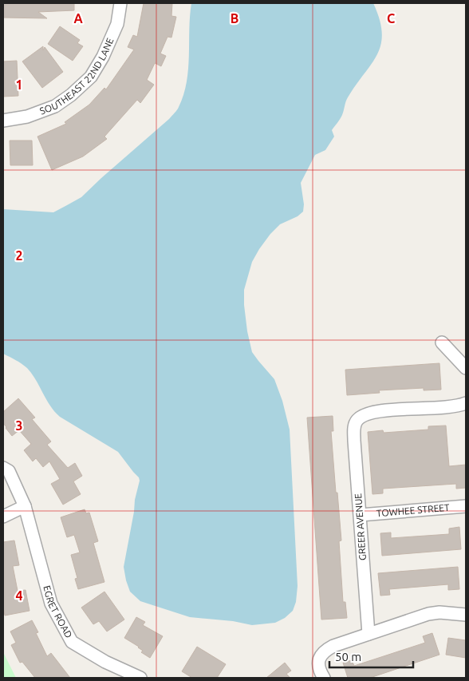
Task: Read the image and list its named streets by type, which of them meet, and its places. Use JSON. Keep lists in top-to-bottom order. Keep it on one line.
{"streets":{"street":["SOUTHEAST 22ND LANE","TOWHEE STREET","GREER AVENUE","EGRET ROAD"]},"crossings":[["TOWHEE STREET","GREER AVENUE"]],"scale_bar":"50 m","grid":{"columns":["A","B","C"],"rows":["1","2","3","4"]}}
